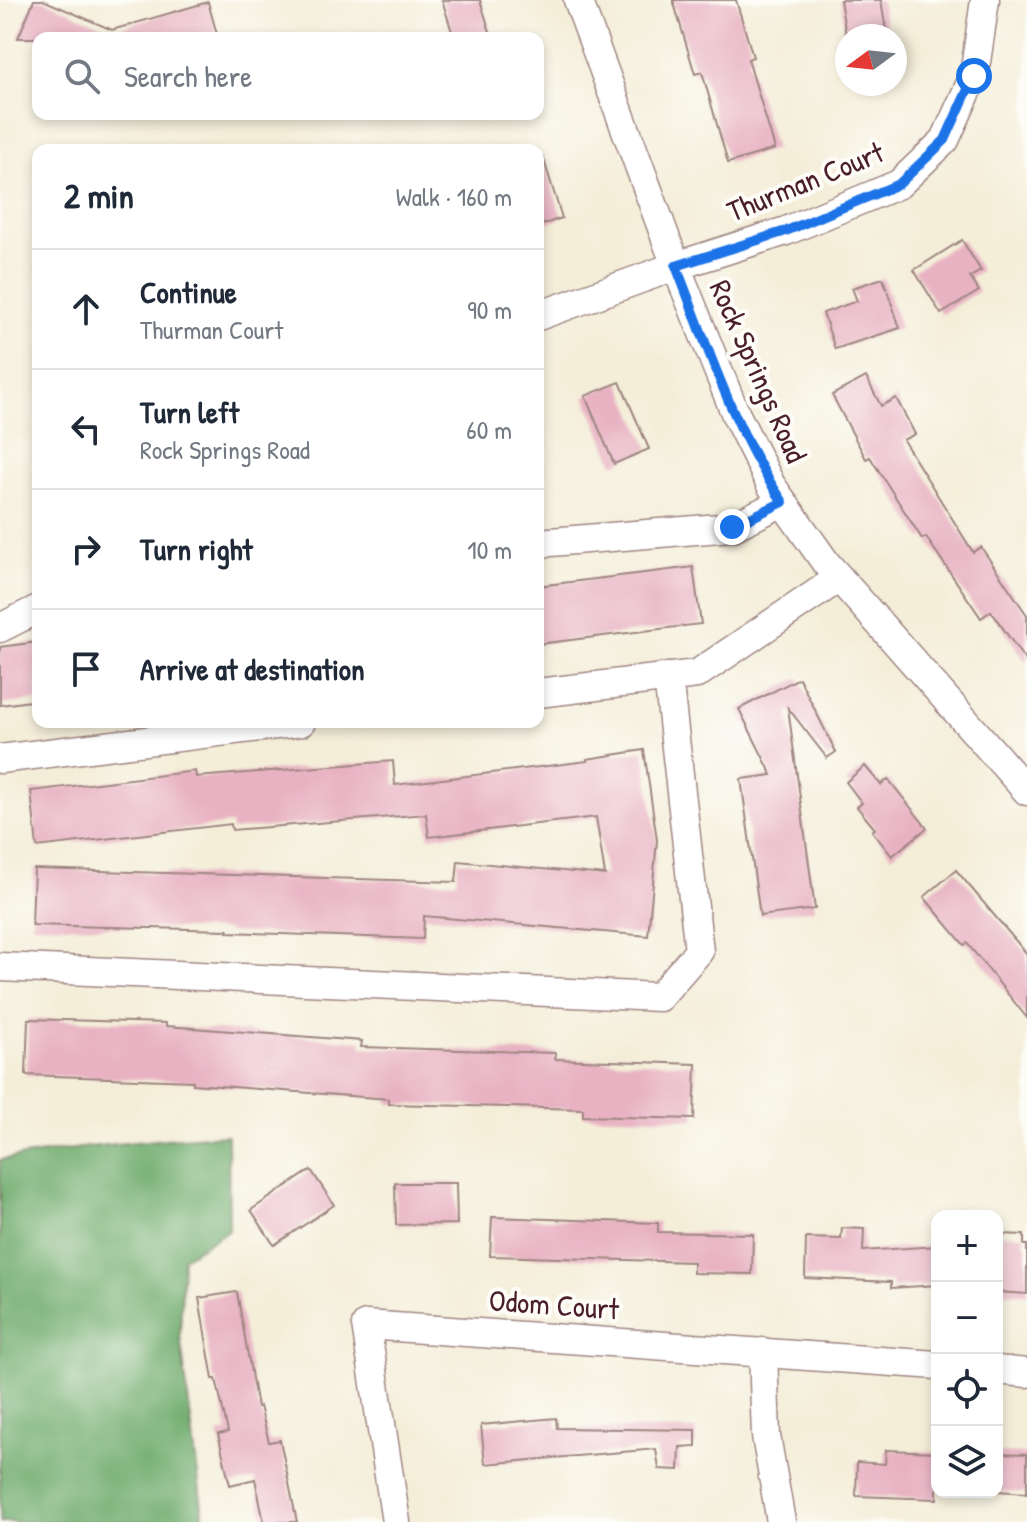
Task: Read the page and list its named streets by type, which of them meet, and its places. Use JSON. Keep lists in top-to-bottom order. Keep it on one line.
{"streets":{"street":["Thurman Court","Rock Springs Road","Odom Court"]},"crossings":[["Thurman Court","Rock Springs Road"]],"north":"left","page":{"search":"Search here","heading":["2 min","Walk · 160 m"],"list":[["Continue","Thurman Court","90 m"],["Turn left","Rock Springs Road","60 m"],["Turn right","10 m"],"Arrive at destination"],"map_buttons":["+","−"]}}
